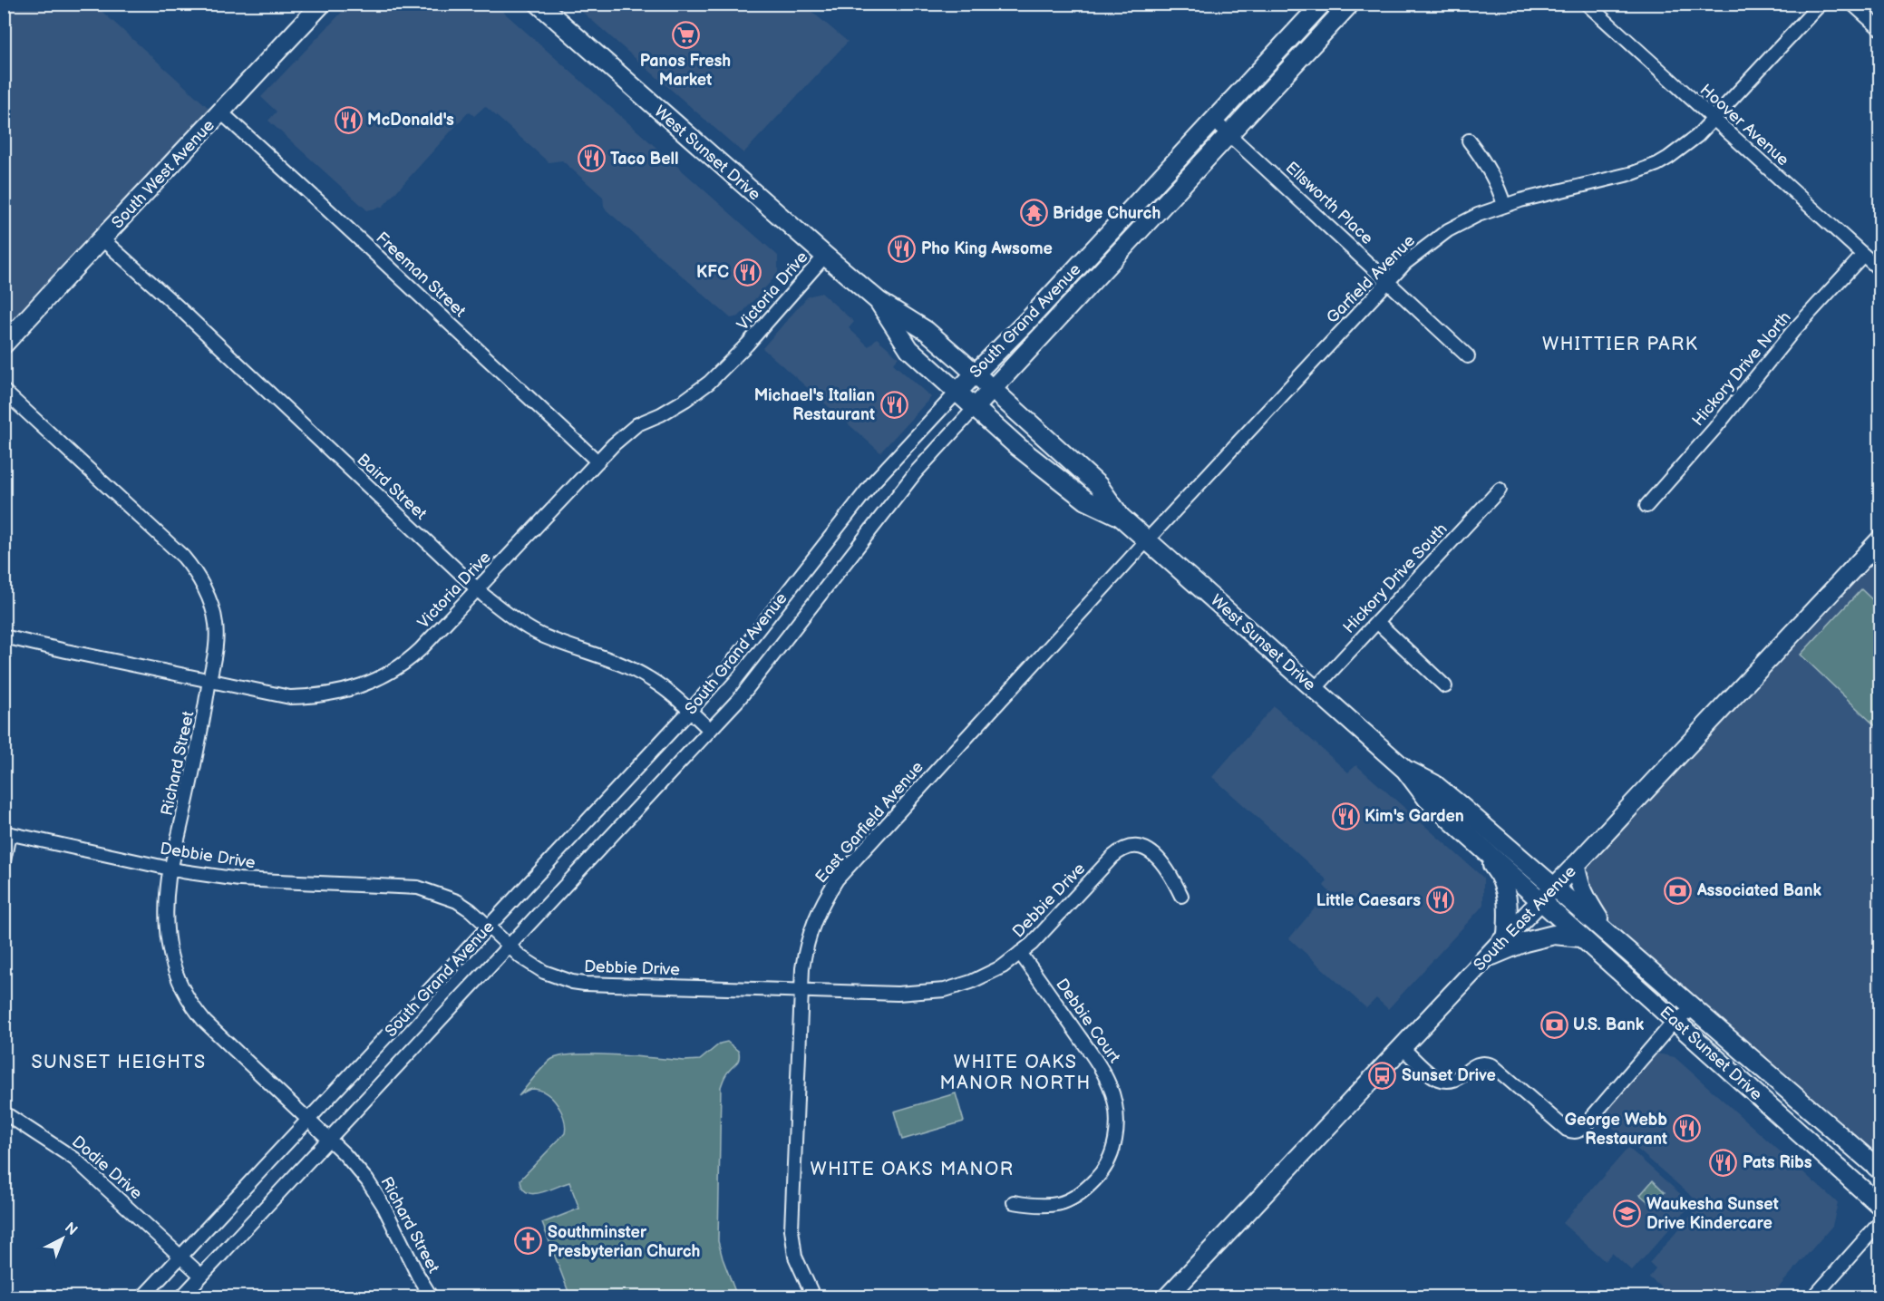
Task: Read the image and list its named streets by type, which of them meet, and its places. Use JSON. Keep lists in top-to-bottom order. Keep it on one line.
{"streets":{"main road":["West Sunset Drive","South West Avenue","South Grand Avenue","South East Avenue","East Sunset Drive"],"street":["Hoover Avenue","Ellsworth Place","Freeman Street","Garfield Avenue","Victoria Drive","Hickory Drive North","Baird Street","Hickory Drive South","Richard Street","East Garfield Avenue","Debbie Drive","Debbie Court","Dodie Drive"]},"crossings":[["Hoover Avenue","Garfield Avenue"],["Hoover Avenue","Hickory Drive North"],["West Sunset Drive","Garfield Avenue"],["West Sunset Drive","Victoria Drive"],["West Sunset Drive","South Grand Avenue"],["West Sunset Drive","Hickory Drive South"],["West Sunset Drive","East Garfield Avenue"],["West Sunset Drive","South East Avenue"],["West Sunset Drive","East Sunset Drive"],["South West Avenue","Freeman Street"],["South West Avenue","Baird Street"],["Ellsworth Place","Garfield Avenue"],["Ellsworth Place","South Grand Avenue"],["Freeman Street","Victoria Drive"],["Garfield Avenue","East Garfield Avenue"],["Victoria Drive","Baird Street"],["Victoria Drive","Richard Street"],["South Grand Avenue","Baird Street"],["South Grand Avenue","Richard Street"],["South Grand Avenue","Debbie Drive"],["South Grand Avenue","Dodie Drive"],["Richard Street","Debbie Drive"],["East Garfield Avenue","Debbie Drive"],["Debbie Drive","Debbie Court"],["South East Avenue","East Sunset Drive"]],"districts":["WHITTIER PARK","SUNSET HEIGHTS","WHITE OAKS MANOR NORTH","WHITE OAKS MANOR"],"places":{"supermarket":["Panos Fresh Market"],"restaurant":["McDonald's","Taco Bell","Pho King Awsome","KFC","Michael's Italian Restaurant","Kim's Garden","Little Caesars","George Webb Restaurant","Pats Ribs"],"temple":["Bridge Church"],"bank":["Associated Bank","U.S. Bank"],"bus stop":["Sunset Drive"],"school or university":["Waukesha Sunset Drive Kindercare"],"church":["Southminster Presbyterian Church"]},"north":"top right"}
